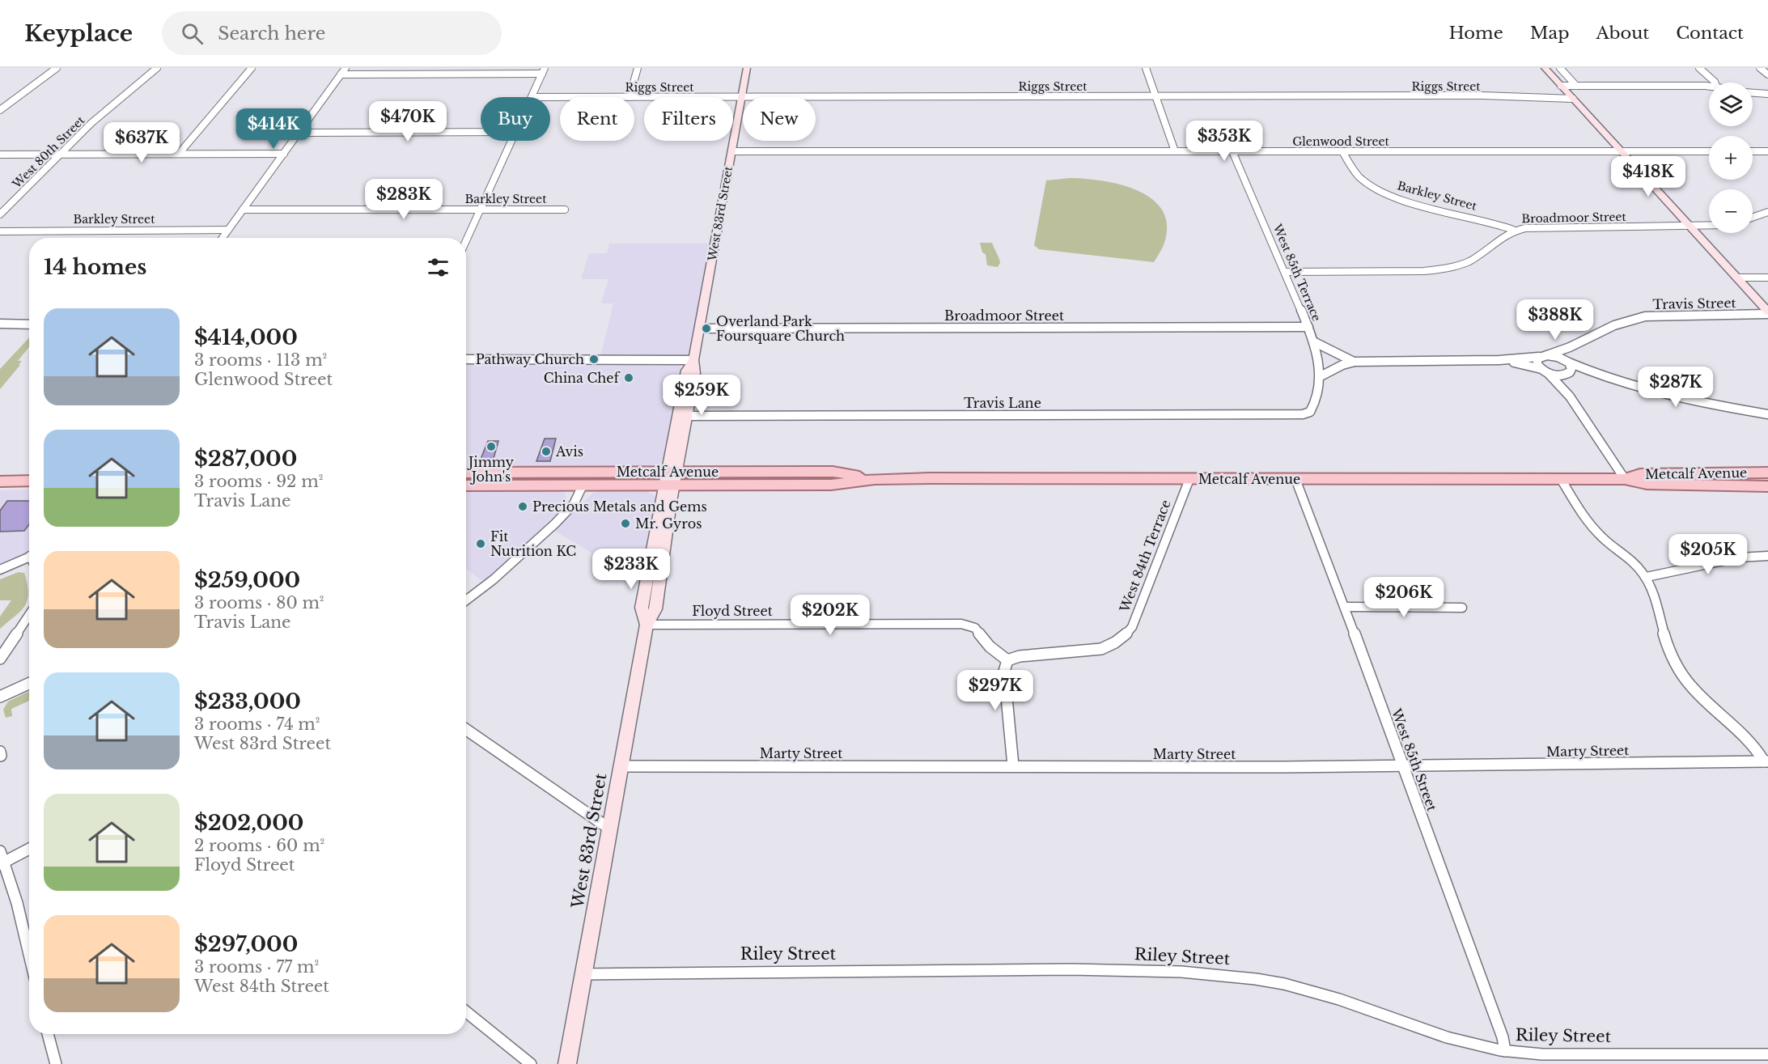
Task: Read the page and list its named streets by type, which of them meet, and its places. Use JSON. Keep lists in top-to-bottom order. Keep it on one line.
{"streets":{"main road":["Metcalf Avenue"],"street":["Riggs Street","Glenwood Street","West 80th Street","Barkley Street","West 83rd Street","Broadmoor Street","West 85th Terrace","Travis Street","Travis Lane","West 84th Terrace","Floyd Street","Marty Street","West 85th Street","Riley Street"]},"crossings":[["Riggs Street","West 83rd Street"],["Glenwood Street","Barkley Street"],["Glenwood Street","West 83rd Street"],["Glenwood Street","West 85th Terrace"],["Barkley Street","Broadmoor Street"],["West 83rd Street","Broadmoor Street"],["West 83rd Street","Travis Lane"],["West 83rd Street","Metcalf Avenue"],["West 83rd Street","Floyd Street"],["West 83rd Street","Marty Street"],["West 83rd Street","Riley Street"],["Broadmoor Street","West 85th Terrace"],["West 85th Terrace","Travis Street"],["West 85th Terrace","Travis Lane"],["Metcalf Avenue","West 84th Terrace"],["Metcalf Avenue","West 85th Street"],["West 84th Terrace","Floyd Street"],["Marty Street","West 85th Street"],["West 85th Street","Riley Street"]],"places":["Overland Park Foursquare Church","Pathway Church","China Chef","Jimmy John's","Avis","Precious Metals and Gems","Mr. Gyros","Fit Nutrition KC"],"page":{"header":"Keyplace","search":"Search here","nav":["Home","Map","About","Contact"],"map_buttons":["+","−"],"chip":["Buy","Rent","Filters","New"],"price":["$470K","$414K","$353K","$637K","$418K","$283K","$388K","$287K","$259K","$205K","$233K","$206K","$202K","$297K"],"heading":"14 homes","list":[{"name":"$414,000","note":"3 rooms · 113 m² · Glenwood Street"},{"name":"$287,000","note":"3 rooms · 92 m² · Travis Lane"},{"name":"$259,000","note":"3 rooms · 80 m² · Travis Lane"},{"name":"$233,000","note":"3 rooms · 74 m² · West 83rd Street"},{"name":"$202,000","note":"2 rooms · 60 m² · Floyd Street"},{"name":"$297,000","note":"3 rooms · 77 m² · West 84th Street"}]}}
